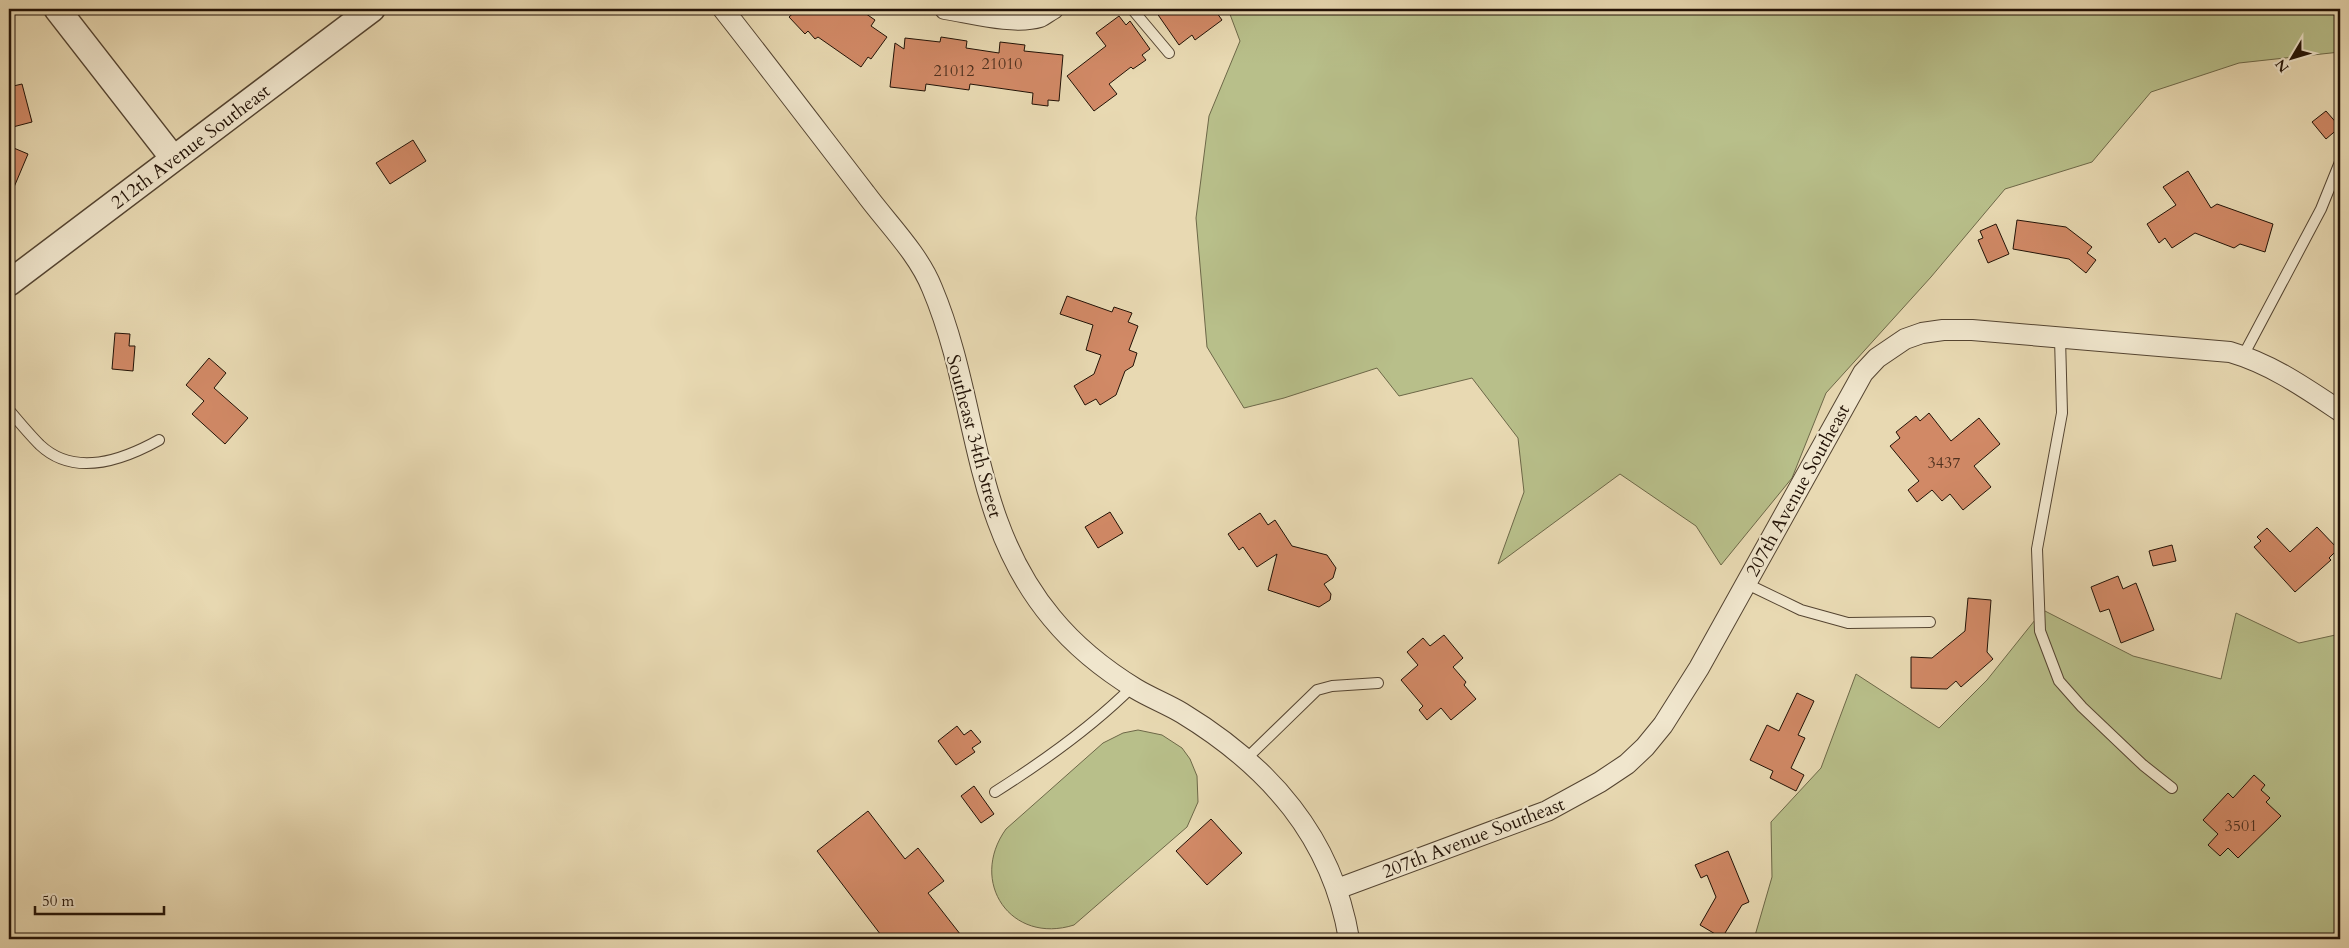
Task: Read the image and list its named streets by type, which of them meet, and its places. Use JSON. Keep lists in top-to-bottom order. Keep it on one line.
{"streets":{"street":["212th Avenue Southeast","Southeast 34th Street","207th Avenue Southeast"]},"crossings":[["Southeast 34th Street","207th Avenue Southeast"]],"house_numbers":["21010","21012","3437","3501"],"scale_bar":"50 m","north":"bottom left"}
